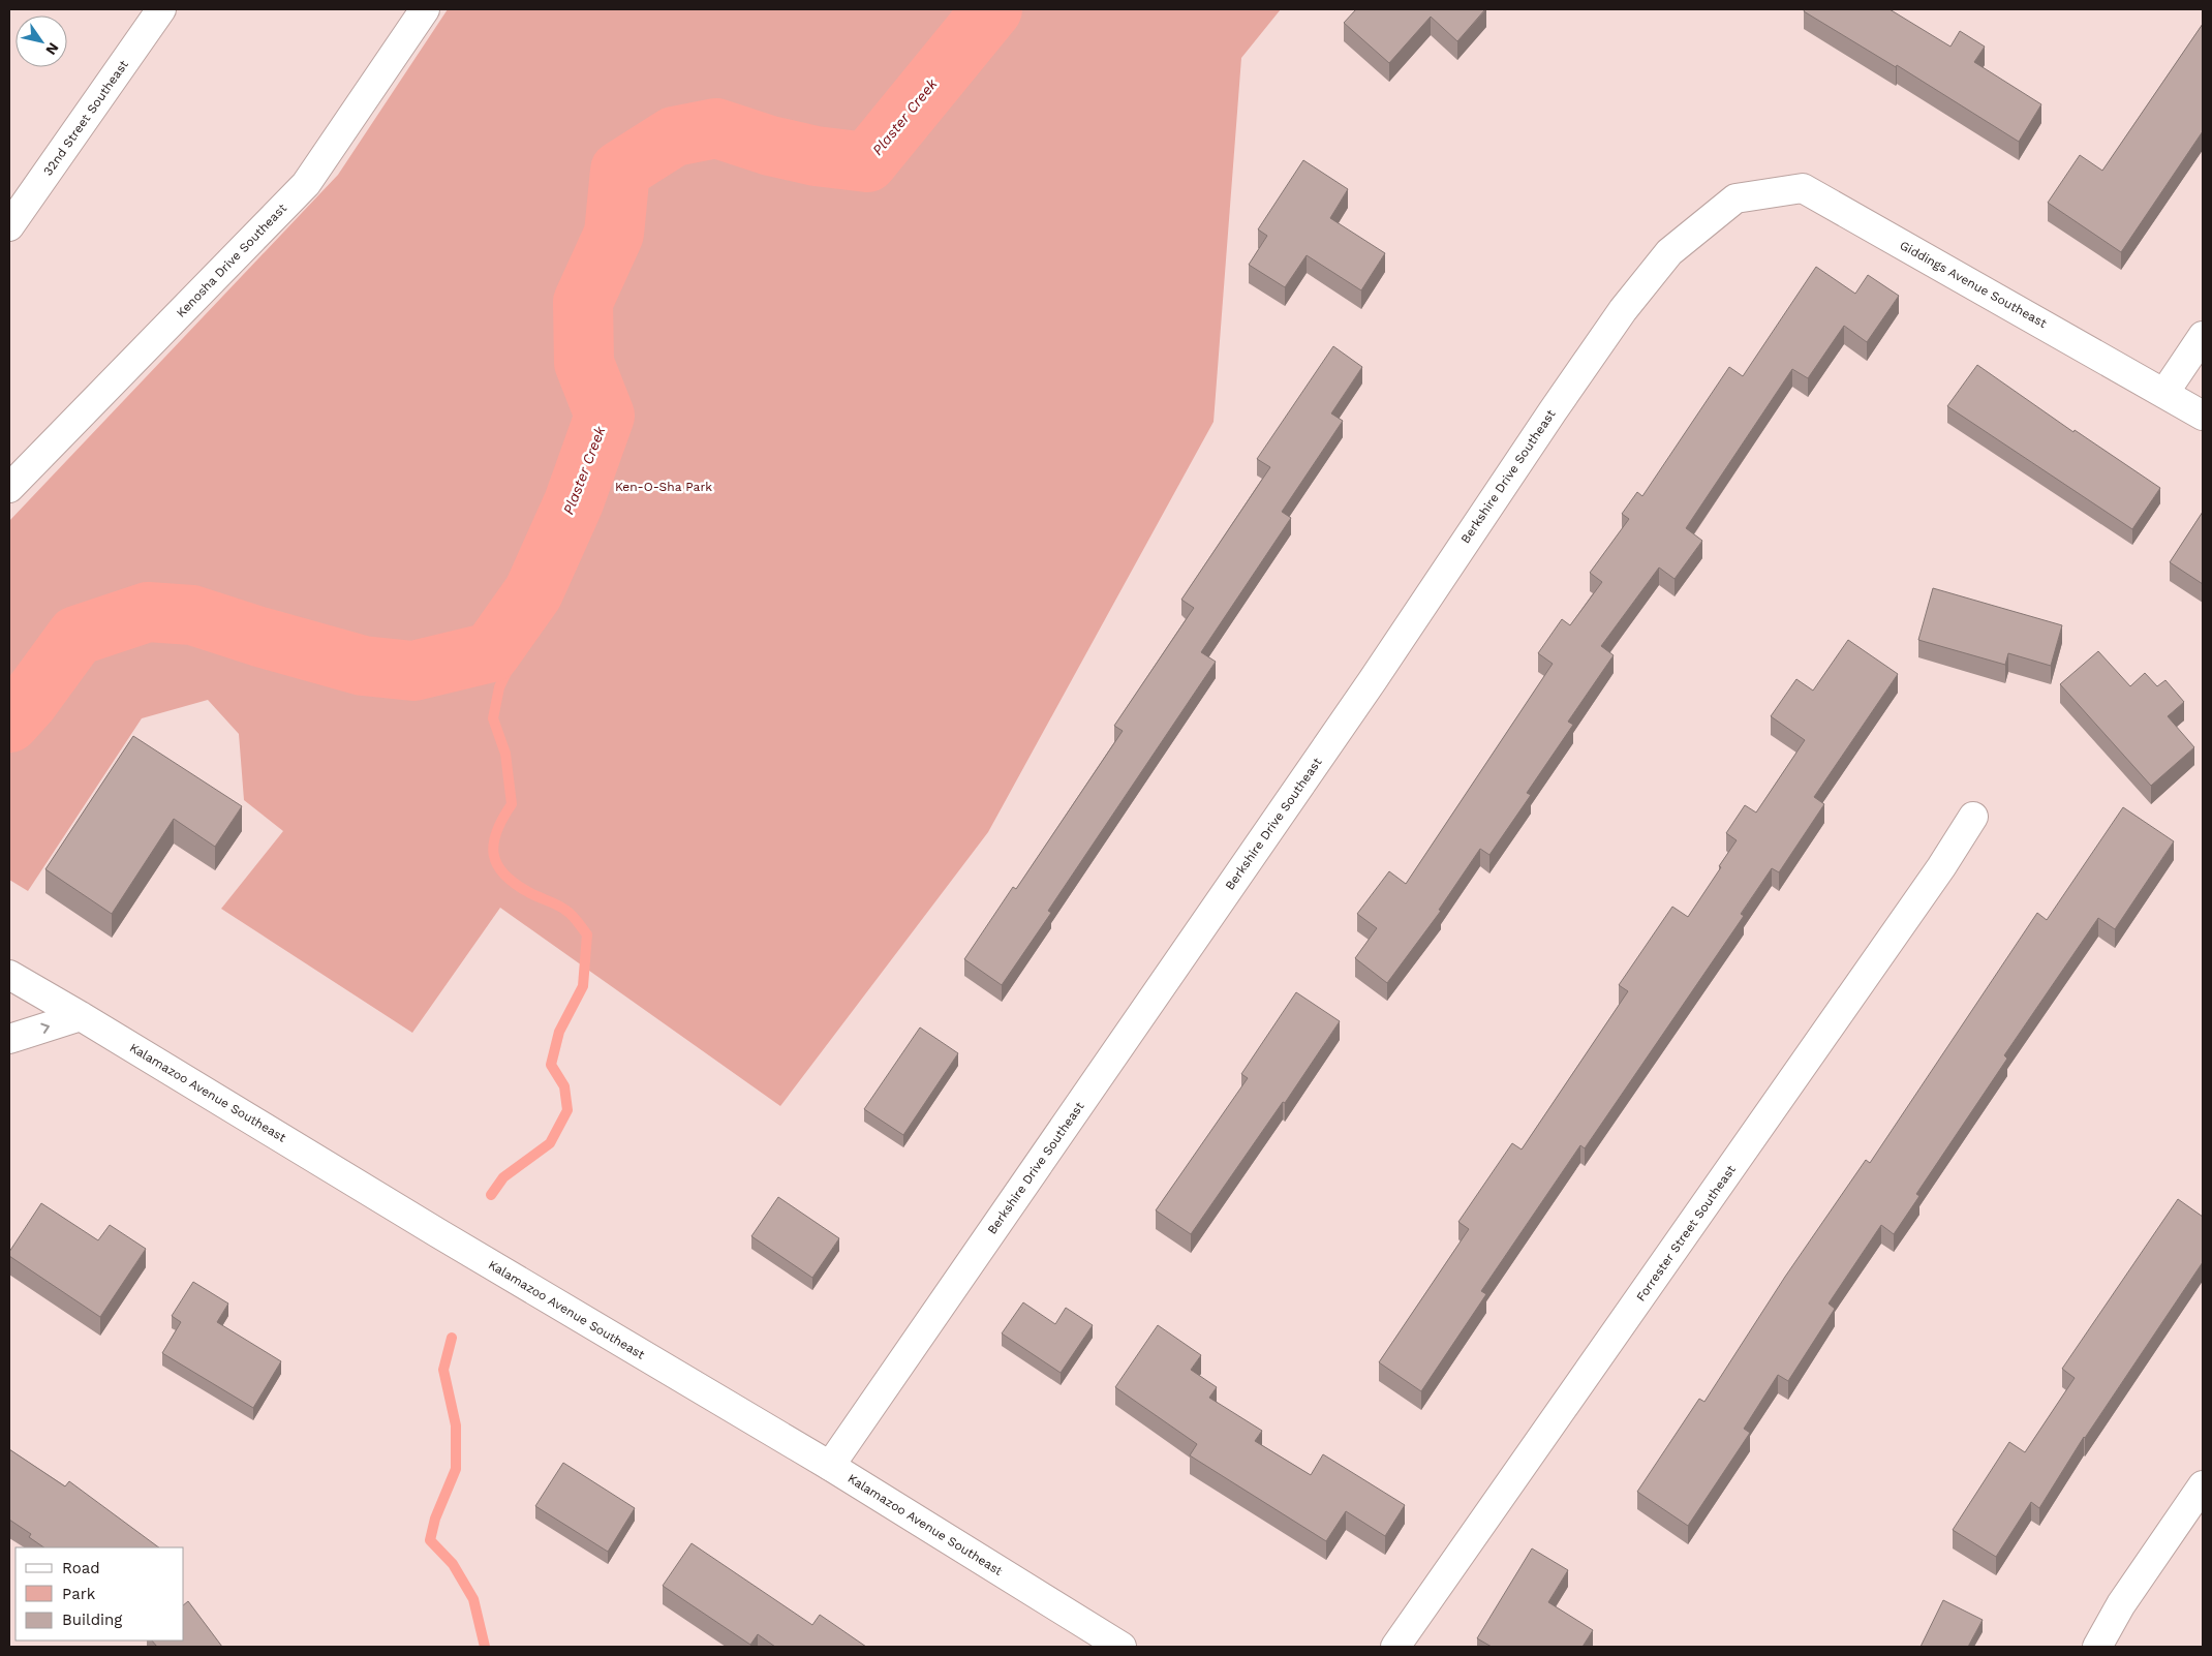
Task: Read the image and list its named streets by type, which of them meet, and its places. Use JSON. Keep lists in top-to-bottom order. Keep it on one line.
{"streets":{"street":["32nd Street Southeast","Kenosha Drive Southeast","Giddings Avenue Southeast","Berkshire Drive Southeast","Kalamazoo Avenue Southeast","Forrester Street Southeast"]},"crossings":[["Giddings Avenue Southeast","Berkshire Drive Southeast"],["Berkshire Drive Southeast","Kalamazoo Avenue Southeast"]],"water":["Plaster Creek"],"parks":["Ken-O-Sha Park"],"legend":["Road","Park","Building"],"north":"bottom right"}
